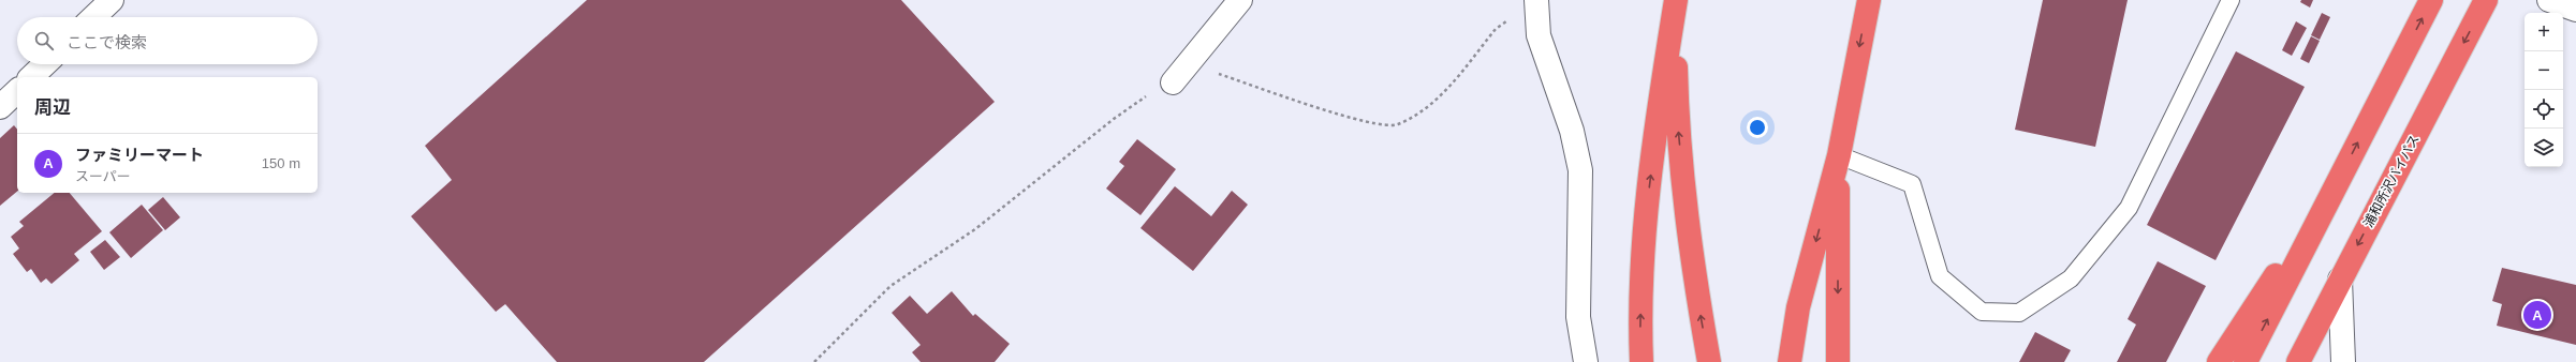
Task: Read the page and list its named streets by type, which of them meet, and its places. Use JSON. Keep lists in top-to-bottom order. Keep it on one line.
{"streets":{"highway":["浦和所沢バイパス"]},"page":{"map_buttons":["+","−"],"search":"ここで検索","heading":"周辺","list":[{"mark":"A","name":"ファミリーマート","note":"スーパー","value":"150 m"}],"pins":"A"}}
